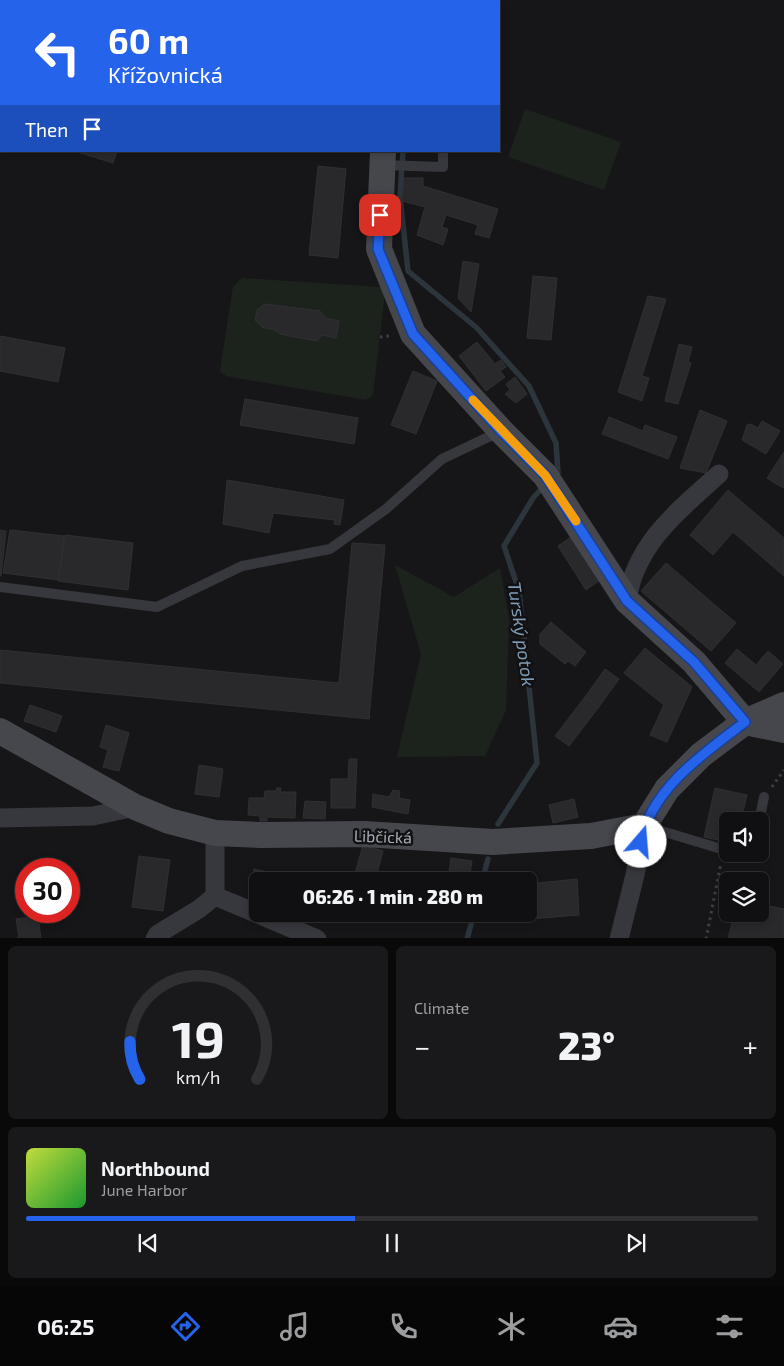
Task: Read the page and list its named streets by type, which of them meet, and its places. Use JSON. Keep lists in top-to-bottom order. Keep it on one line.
{"streets":{"street":["Libčická"]},"water":["Turský potok"],"page":{"turn":["60 m","Křížovnická"],"then":"Then","limit":"30","trip":"06:26 · 1 min · 280 m","tile":"Climate","heat":["−","23°","+"],"song":["Northbound","June Harbor"],"tabs":"06:25","gauge":["19","km/h"]}}
